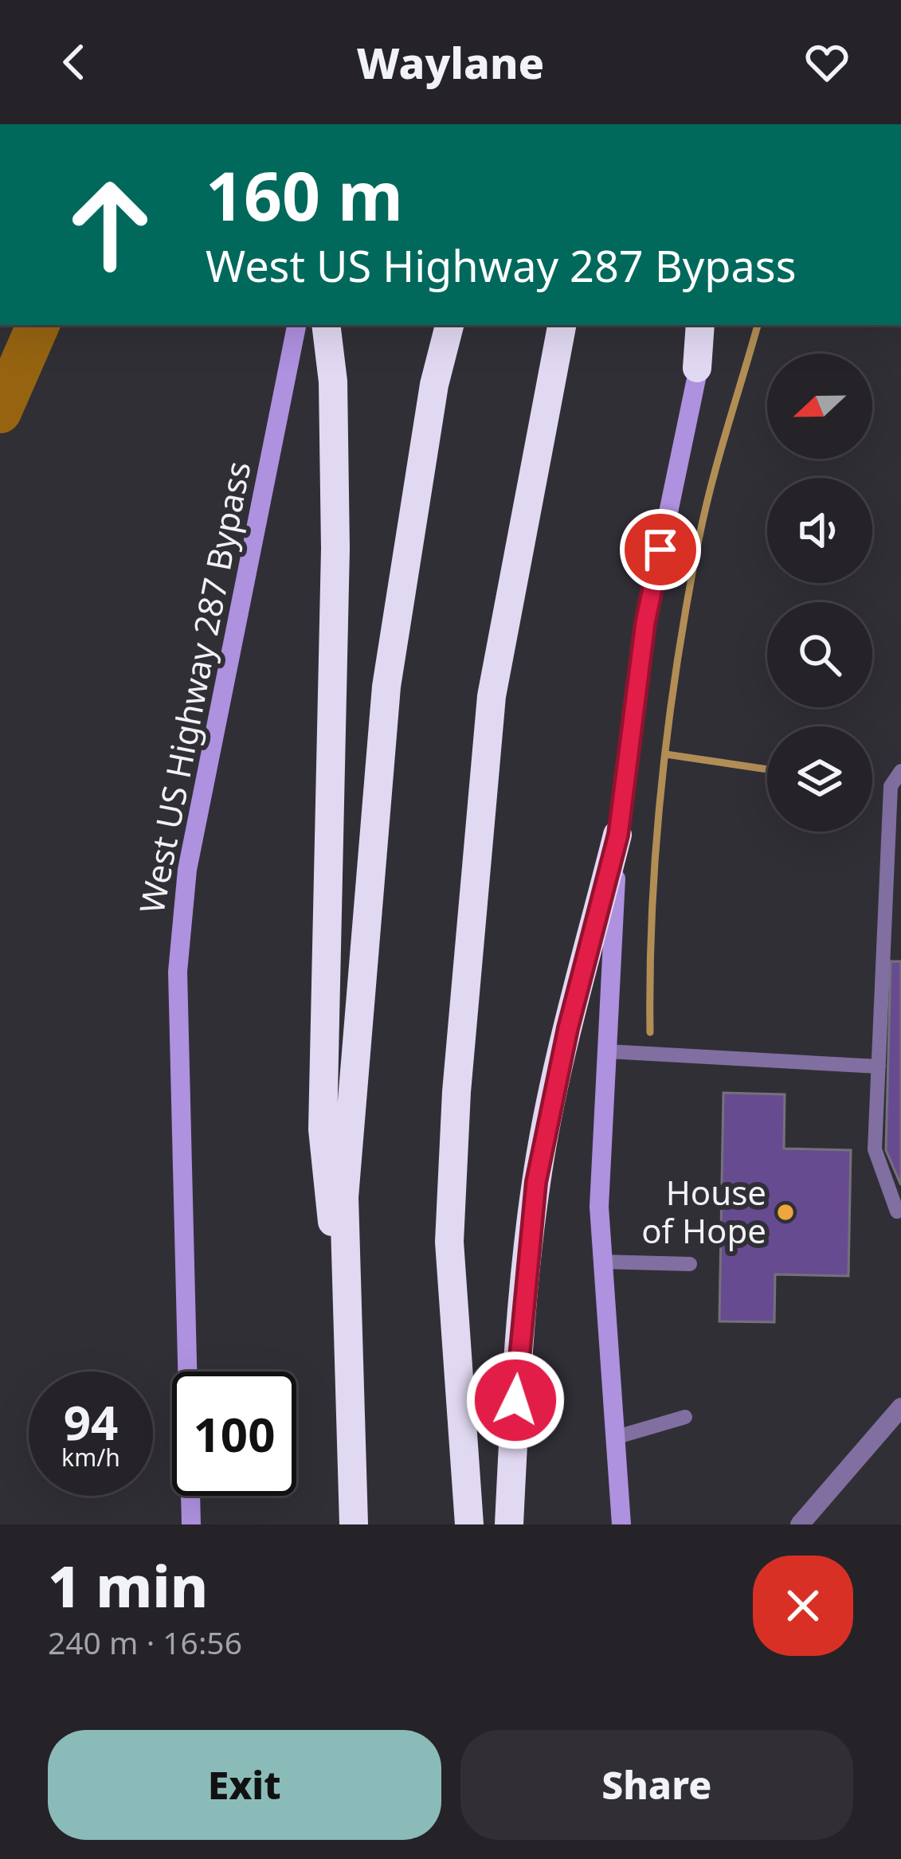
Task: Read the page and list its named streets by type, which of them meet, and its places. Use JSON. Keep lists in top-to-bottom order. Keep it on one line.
{"streets":{"main road":["West US Highway 287 Bypass"]},"places":["House of Hope"],"north":"left","page":{"header":"Waylane","turn":["160 m","West US Highway 287 Bypass"],"speed":"94 km/h","limit":"100","heading":["1 min","240 m · 16:56"],"buttons":["Exit","Share"]}}
